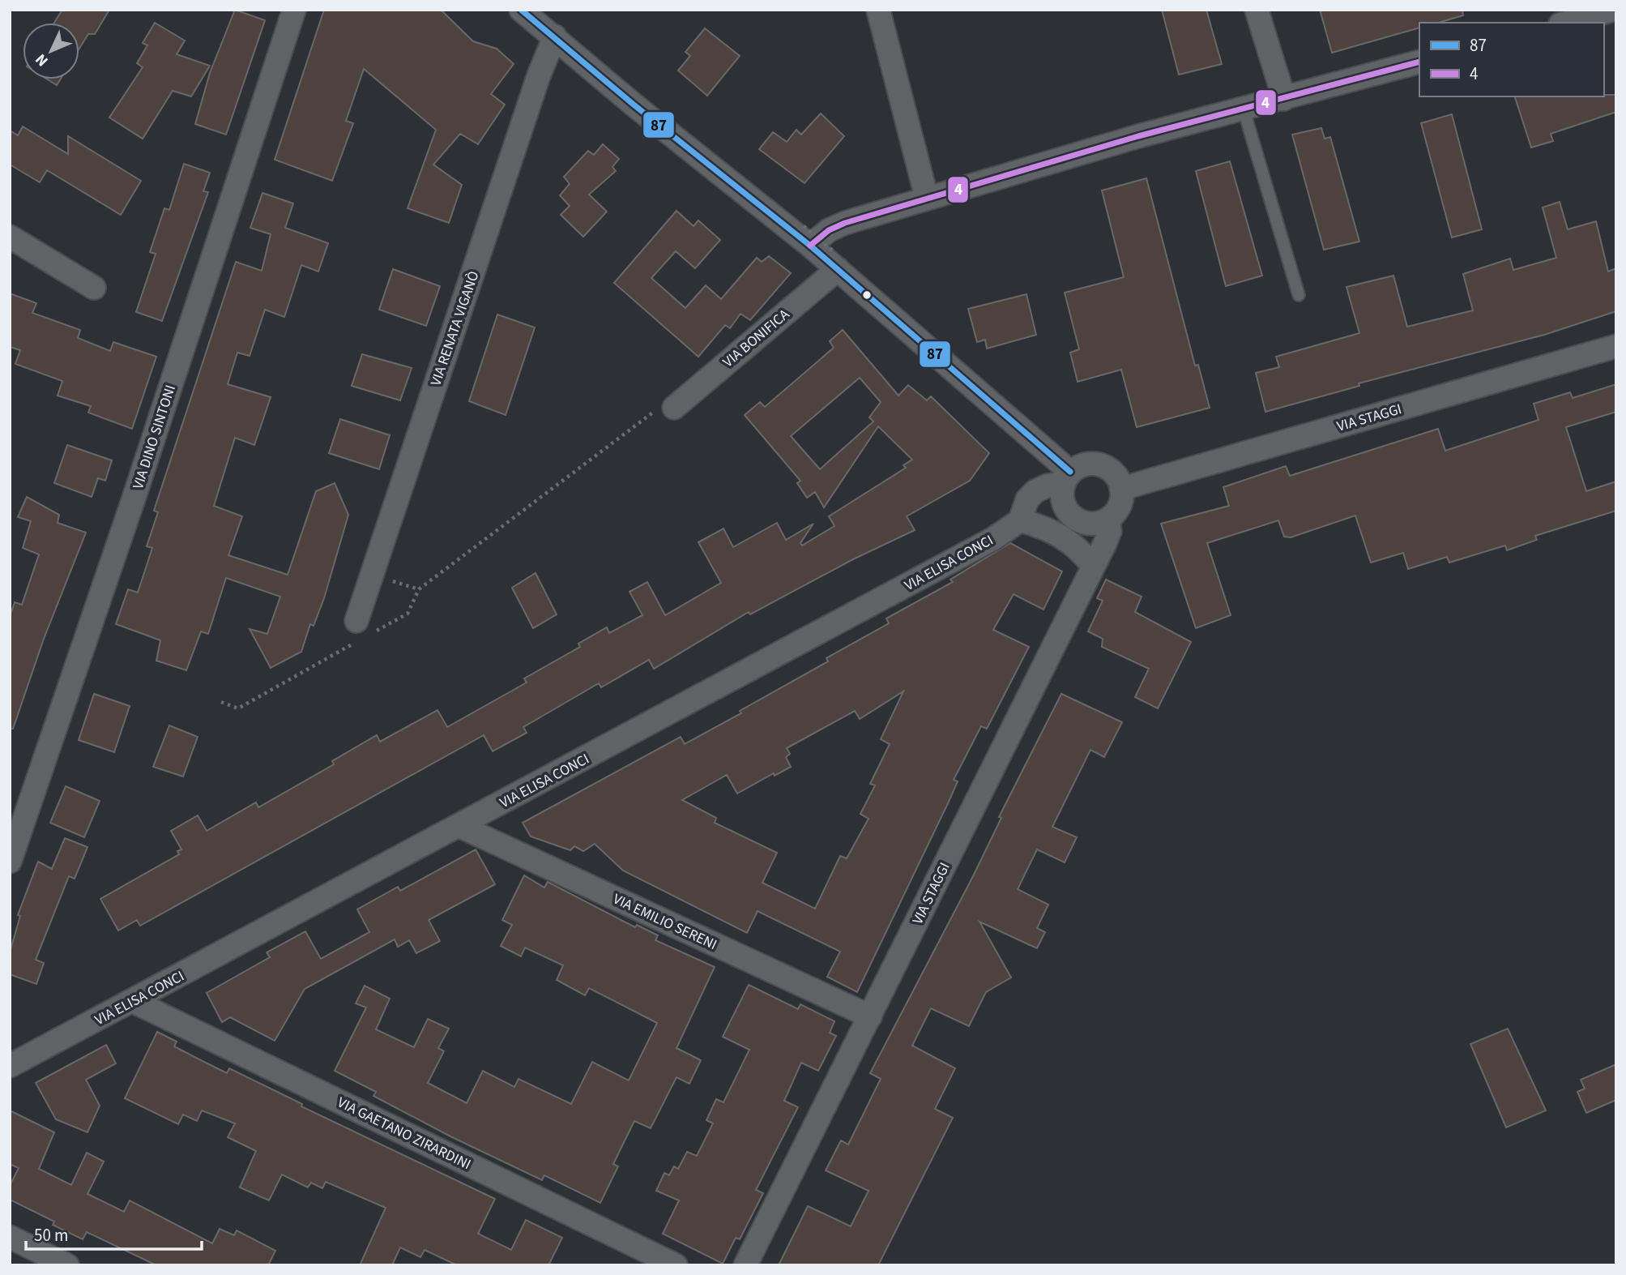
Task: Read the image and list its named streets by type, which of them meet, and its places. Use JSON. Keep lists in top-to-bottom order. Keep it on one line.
{"streets":{"street":["VIA RENATA VIGANÒ","VIA BONIFICA","VIA STAGGI","VIA DINO SINTONI","VIA ELISA CONCI","VIA EMILIO SERENI","VIA GAETANO ZIRARDINI"]},"crossings":[["VIA STAGGI","VIA EMILIO SERENI"],["VIA ELISA CONCI","VIA EMILIO SERENI"],["VIA ELISA CONCI","VIA GAETANO ZIRARDINI"]],"lines":["transit line 87","transit line 4"],"legend":["87","4"],"scale_bar":"50 m","north":"bottom left"}
